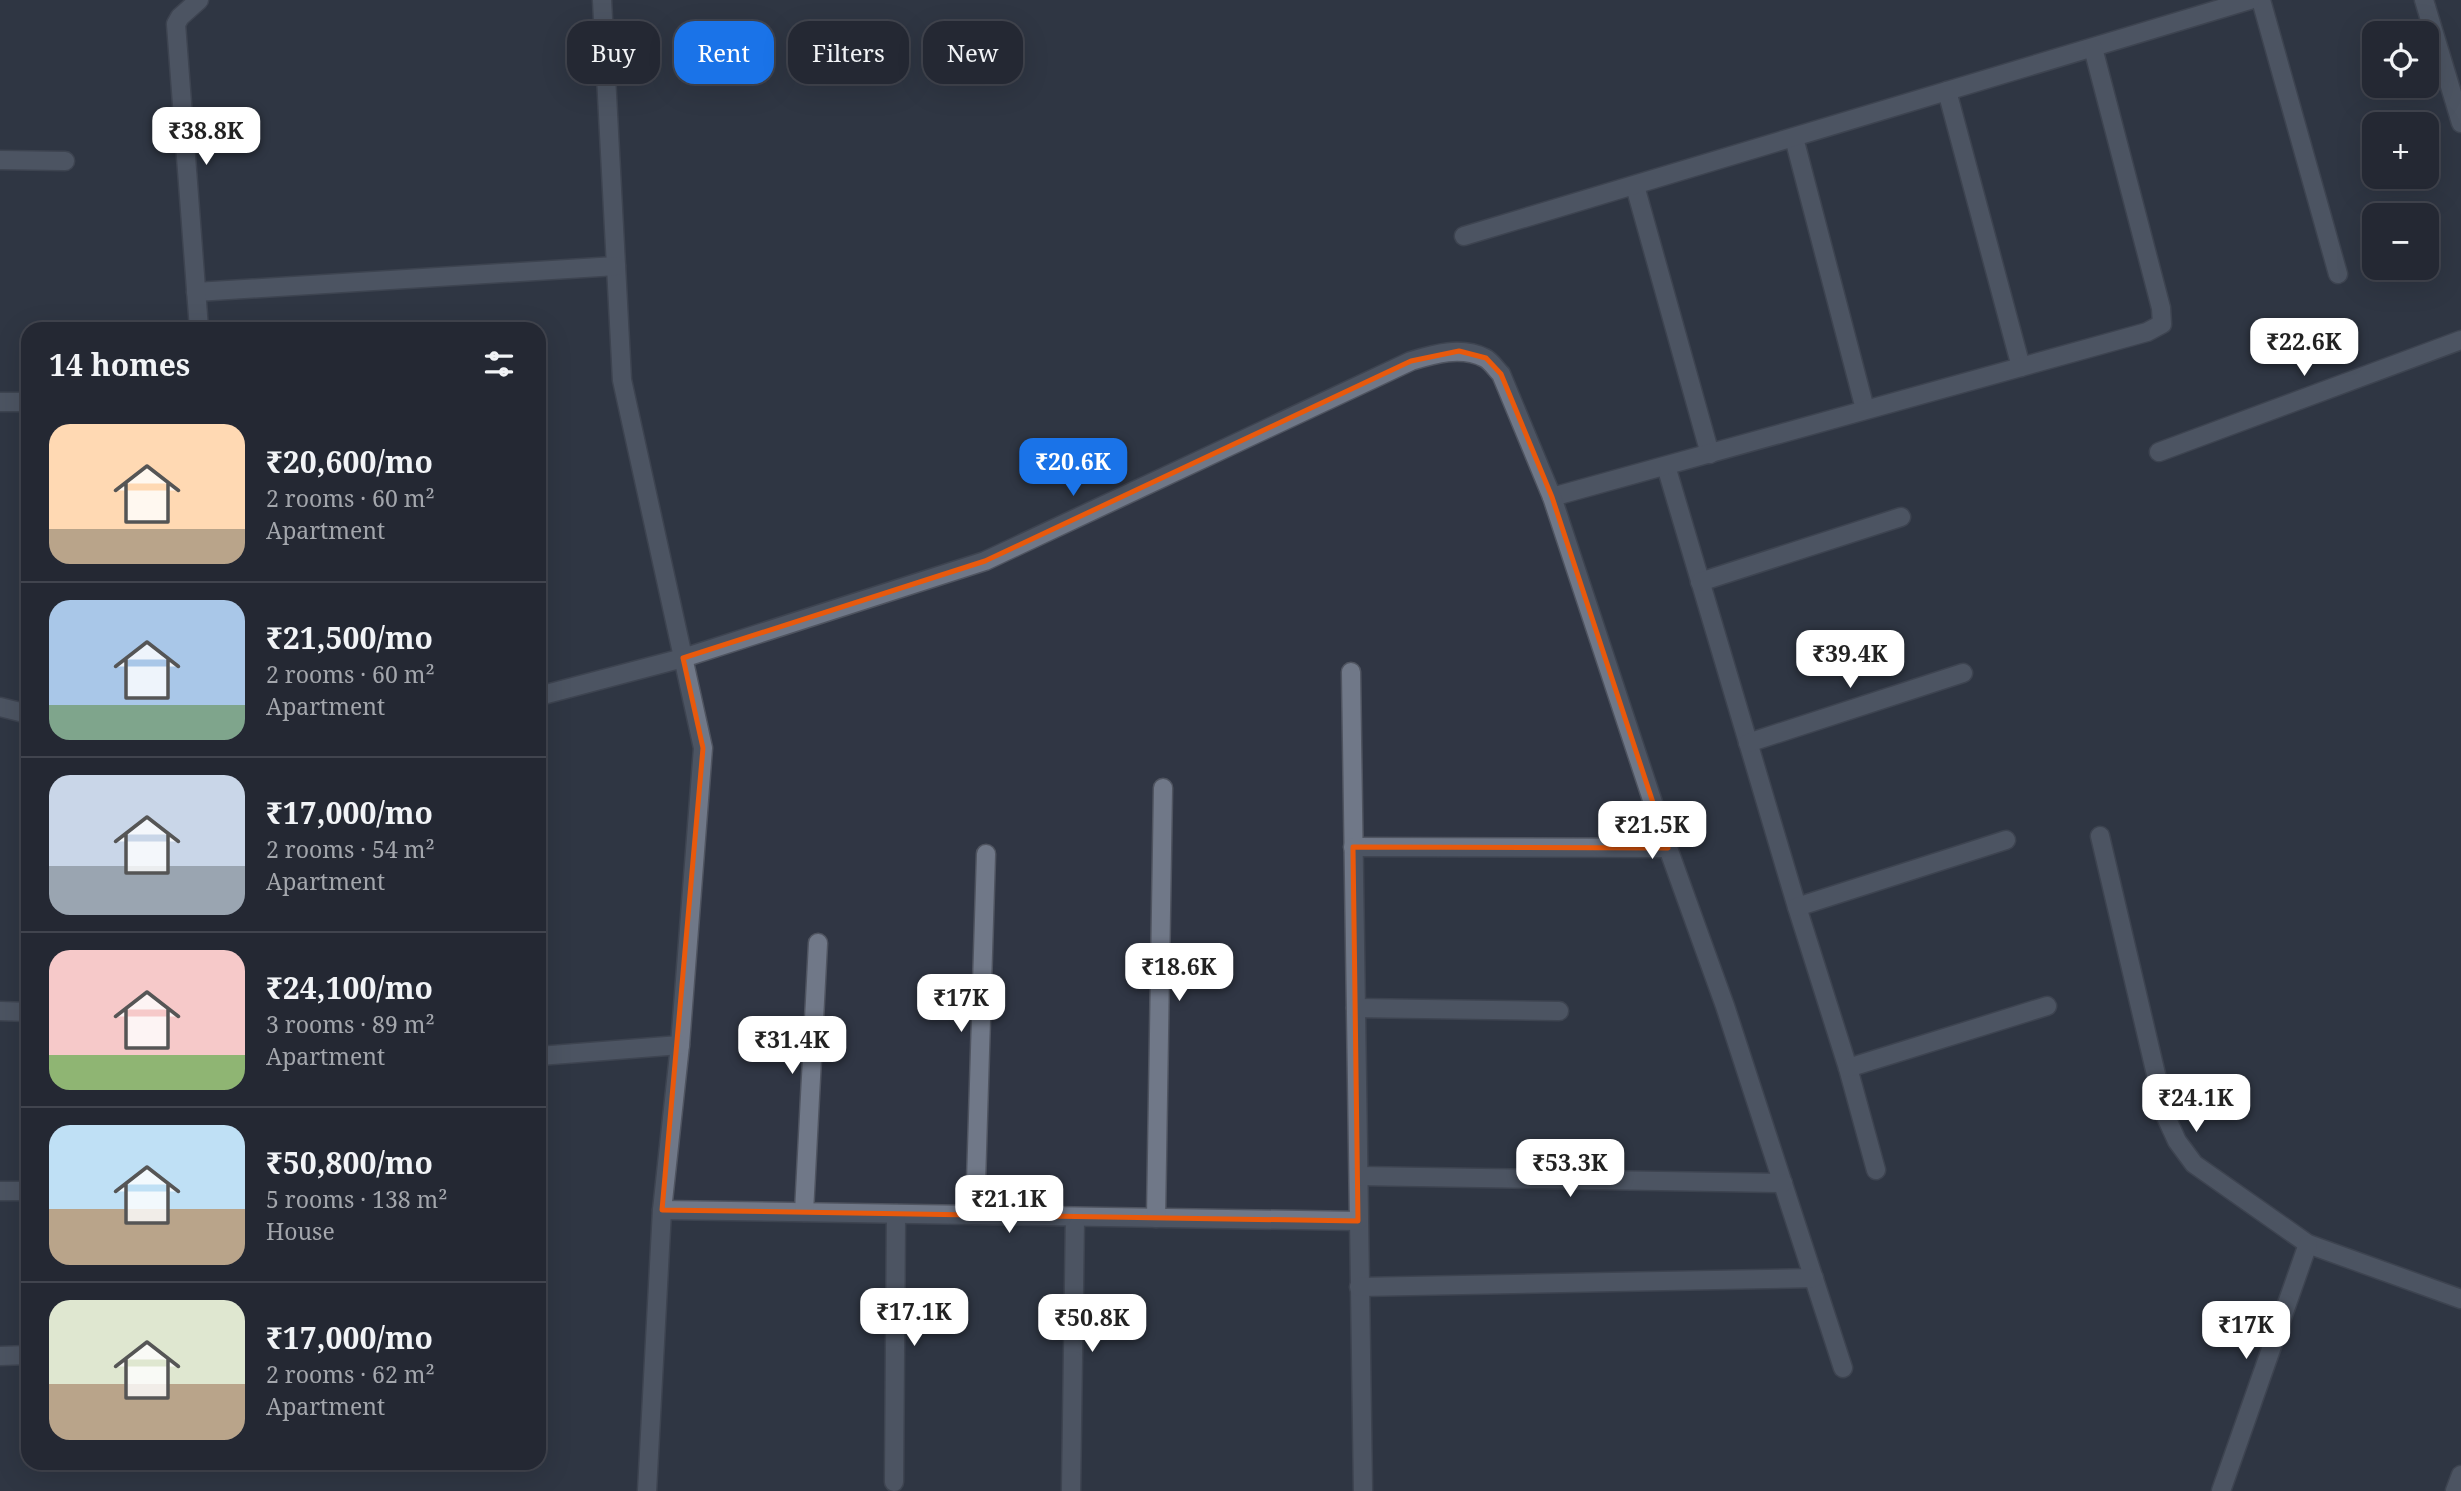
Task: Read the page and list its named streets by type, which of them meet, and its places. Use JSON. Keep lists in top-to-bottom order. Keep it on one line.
{"page":{"map_buttons":["+","−"],"chip":["Buy","Rent","Filters","New"],"price":["₹38.8K","₹22.6K","₹20.6K","₹39.4K","₹21.5K","₹18.6K","₹17K","₹31.4K","₹24.1K","₹53.3K","₹21.1K","₹17.1K","₹50.8K","₹17K"],"heading":"14 homes","list":[{"name":"₹20,600/mo","note":"2 rooms · 60 m² · Apartment"},{"name":"₹21,500/mo","note":"2 rooms · 60 m² · Apartment"},{"name":"₹17,000/mo","note":"2 rooms · 54 m² · Apartment"},{"name":"₹24,100/mo","note":"3 rooms · 89 m² · Apartment"},{"name":"₹50,800/mo","note":"5 rooms · 138 m² · House"},{"name":"₹17,000/mo","note":"2 rooms · 62 m² · Apartment"}]}}
